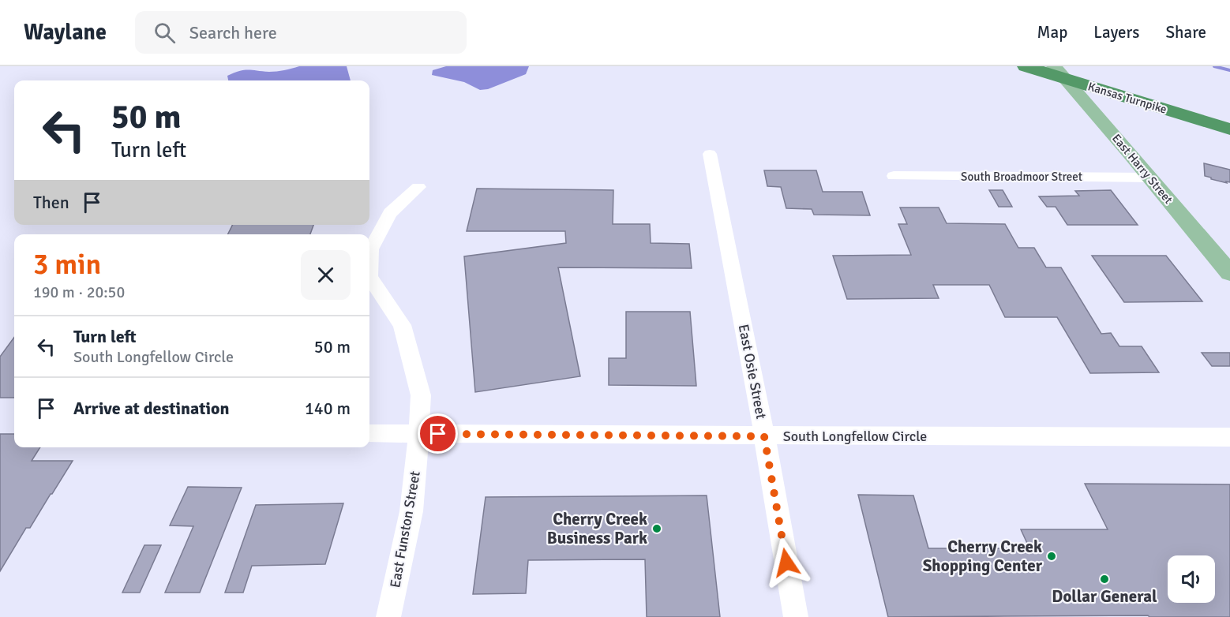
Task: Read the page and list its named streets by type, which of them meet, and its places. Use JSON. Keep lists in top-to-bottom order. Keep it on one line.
{"streets":{"highway":["Kansas Turnpike"],"main road":["East Harry Street"],"street":["South Broadmoor Street","East Osie Street","South Longfellow Circle","East Funston Street"]},"crossings":[["Kansas Turnpike","East Harry Street"],["East Harry Street","South Broadmoor Street"],["East Osie Street","South Longfellow Circle"],["South Longfellow Circle","East Funston Street"]],"places":["Cherry Creek Business Park","Cherry Creek Shopping Center","Dollar General"],"page":{"header":"Waylane","search":"Search here","nav":["Map","Layers","Share"],"turn":["50 m","Turn left"],"then":"Then","heading":["3 min","190 m · 20:50"],"list":[{"name":"Turn left","note":"South Longfellow Circle","value":"50 m"},{"name":"Arrive at destination","value":"140 m"}]}}
